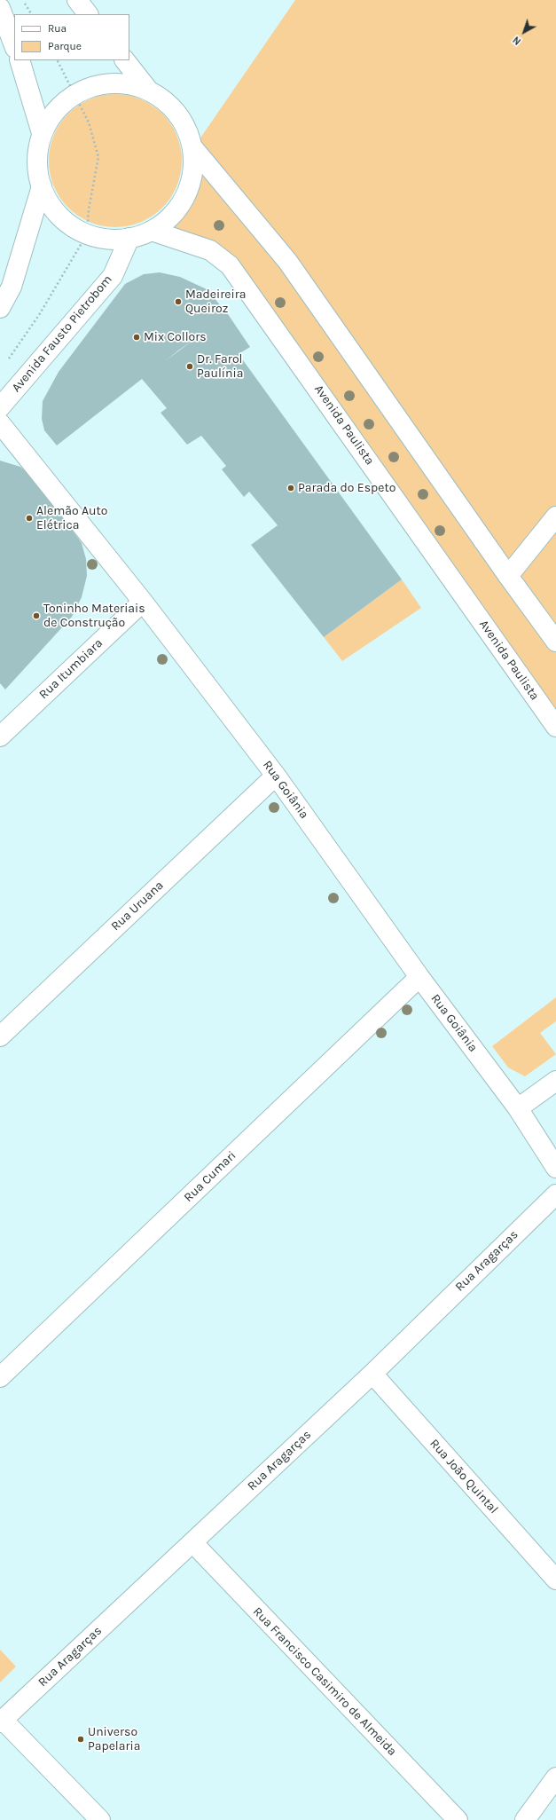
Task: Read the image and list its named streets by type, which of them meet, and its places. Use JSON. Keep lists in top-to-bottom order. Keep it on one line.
{"streets":{"street":["Avenida Fausto Pietrobom","Avenida Paulista","Rua Itumbiara","Rua Goiânia","Rua Uruana","Rua Cumari","Rua Aragarças","Rua João Quintal","Rua Francisco Casimiro de Almeida"]},"crossings":[["Rua Itumbiara","Rua Goiânia"],["Rua Goiânia","Rua Uruana"],["Rua Goiânia","Rua Cumari"],["Rua Aragarças","Rua João Quintal"],["Rua Aragarças","Rua Francisco Casimiro de Almeida"]],"places":["Madeireira Queiroz","Mix Collors","Dr. Farol Paulínia","Parada do Espeto","Alemão Auto Elétrica","Toninho Materiais de Construção","Universo Papelaria"],"legend":["Rua","Parque"],"north":"bottom left"}
